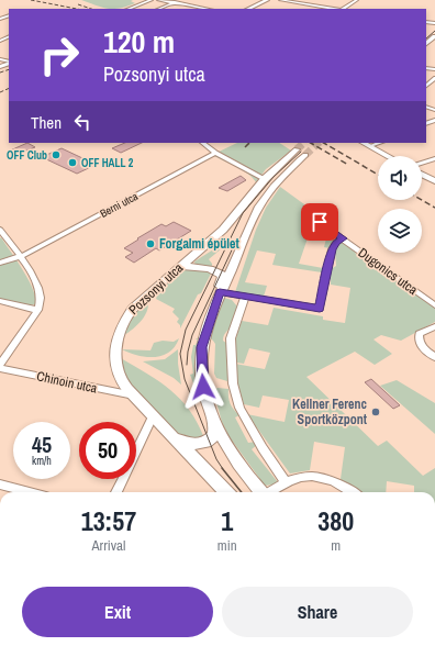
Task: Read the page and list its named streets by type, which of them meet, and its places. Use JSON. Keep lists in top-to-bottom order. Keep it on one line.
{"streets":{"main road":["Pozsonyi utca"],"street":["Berni utca","Dugonics utca","Chinoin utca"]},"crossings":[["Pozsonyi utca","Chinoin utca"]],"places":["OFF Club","OFF HALL 2","Forgalmi épület","Kellner Ferenc Sportközpont"],"page":{"turn":["120 m","Pozsonyi utca"],"then":"Then","speed":"45 km/h","limit":"50","eta":["13:57","Arrival","1","min","380","m"],"buttons":["Exit","Share"]}}
